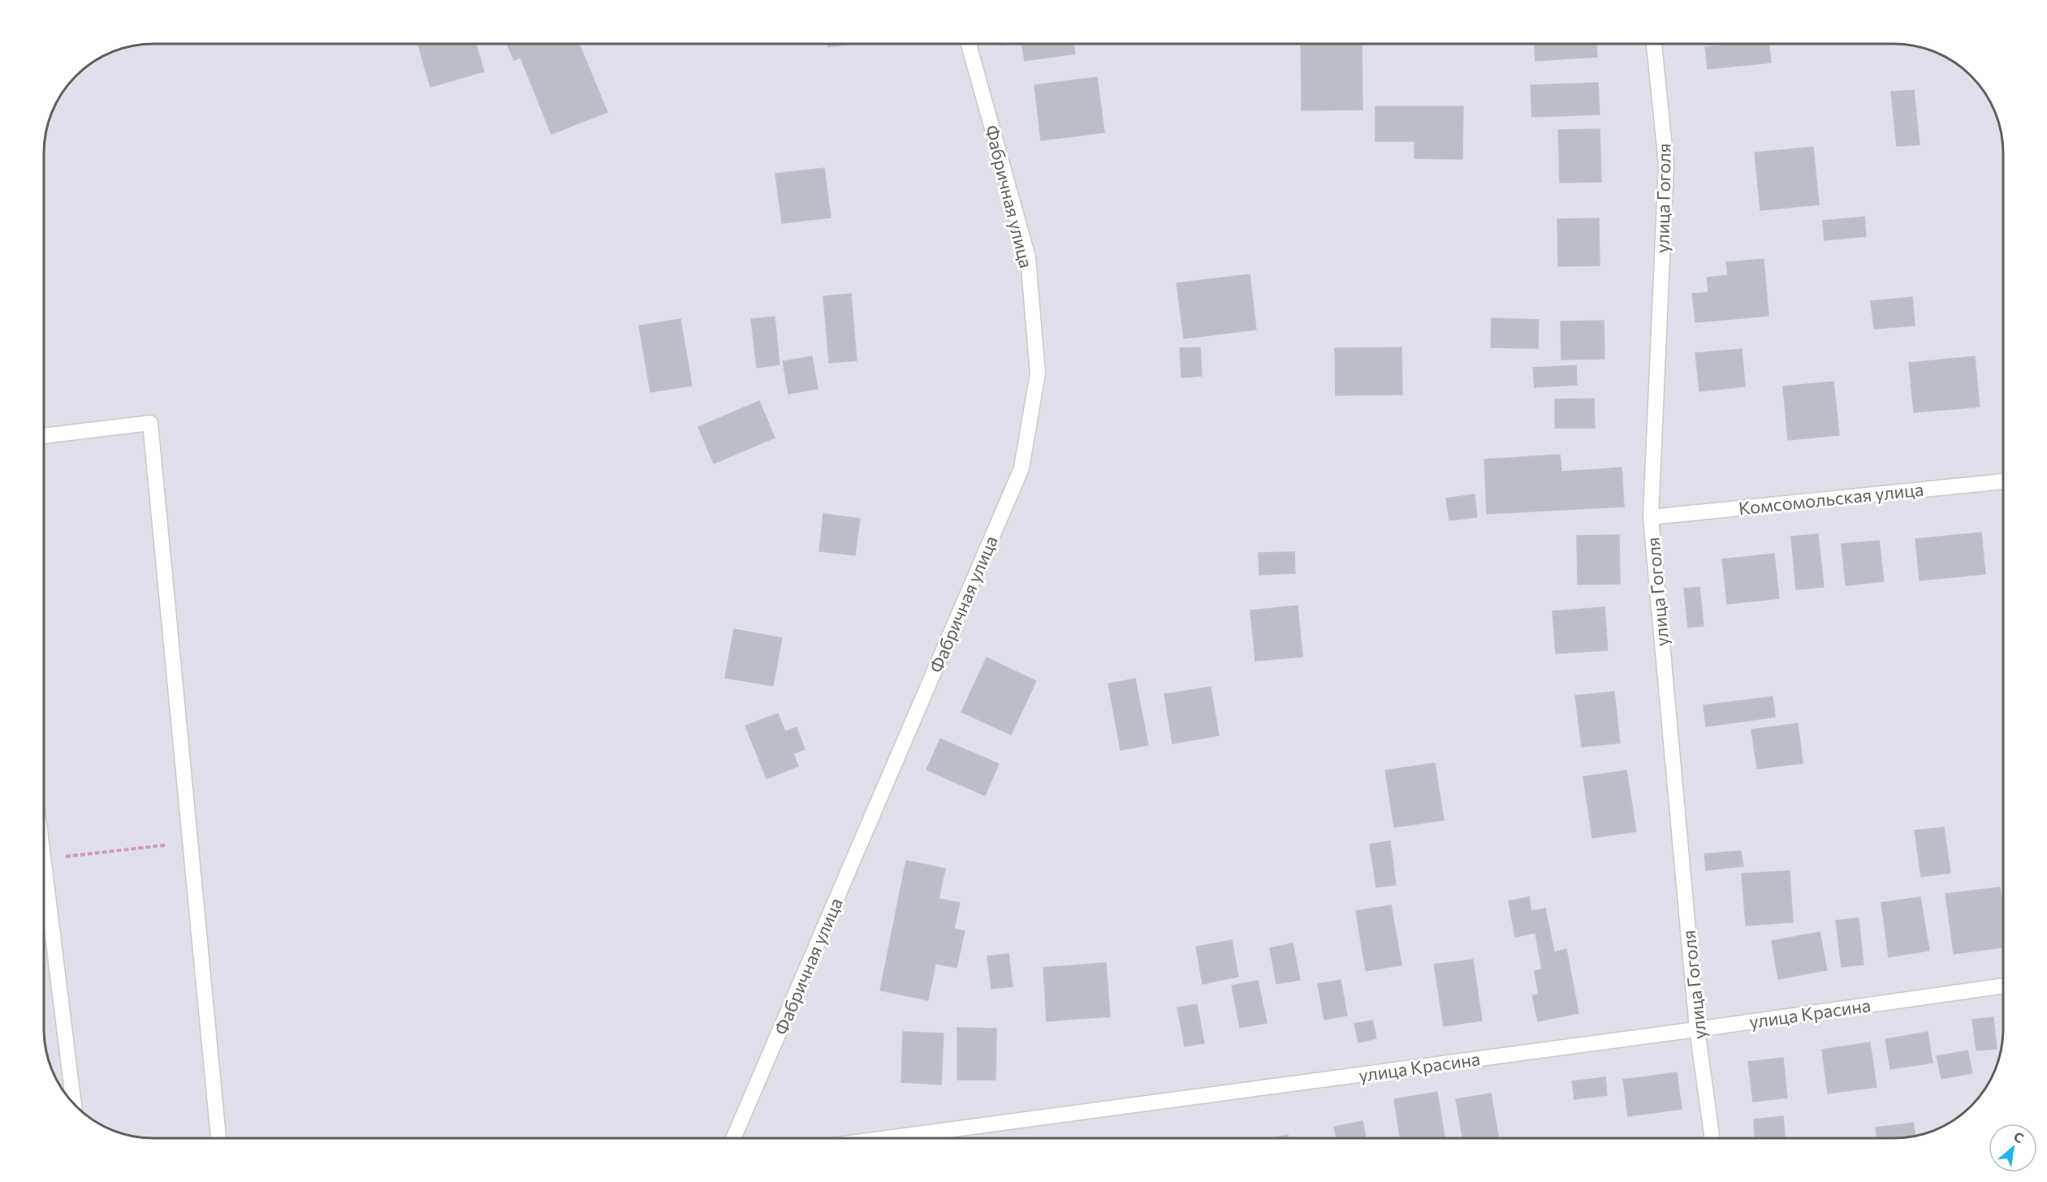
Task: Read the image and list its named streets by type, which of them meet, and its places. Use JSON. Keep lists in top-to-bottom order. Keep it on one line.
{"streets":{"street":["Фабричная улица","улица Гоголя","Комсомольская улица","улица Красина"]},"crossings":[["улица Гоголя","Комсомольская улица"],["улица Гоголя","улица Красина"]],"north":"top right"}
